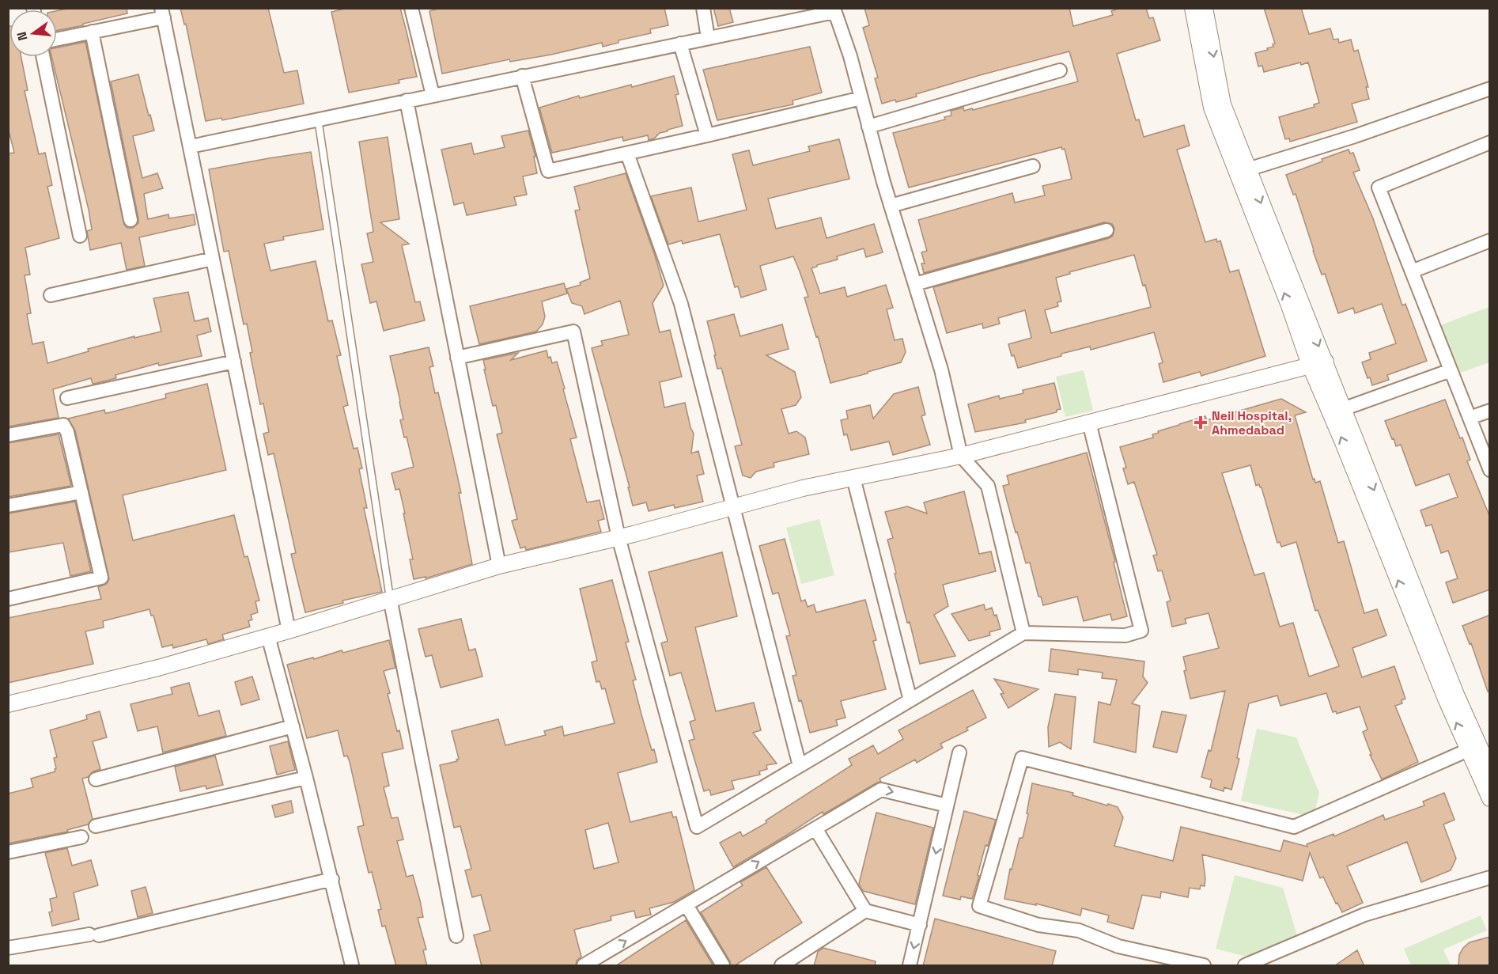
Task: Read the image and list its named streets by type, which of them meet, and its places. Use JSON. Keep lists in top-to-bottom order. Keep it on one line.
{"places":{"health":["Neil Hospital, Ahmedabad"]},"north":"left"}
